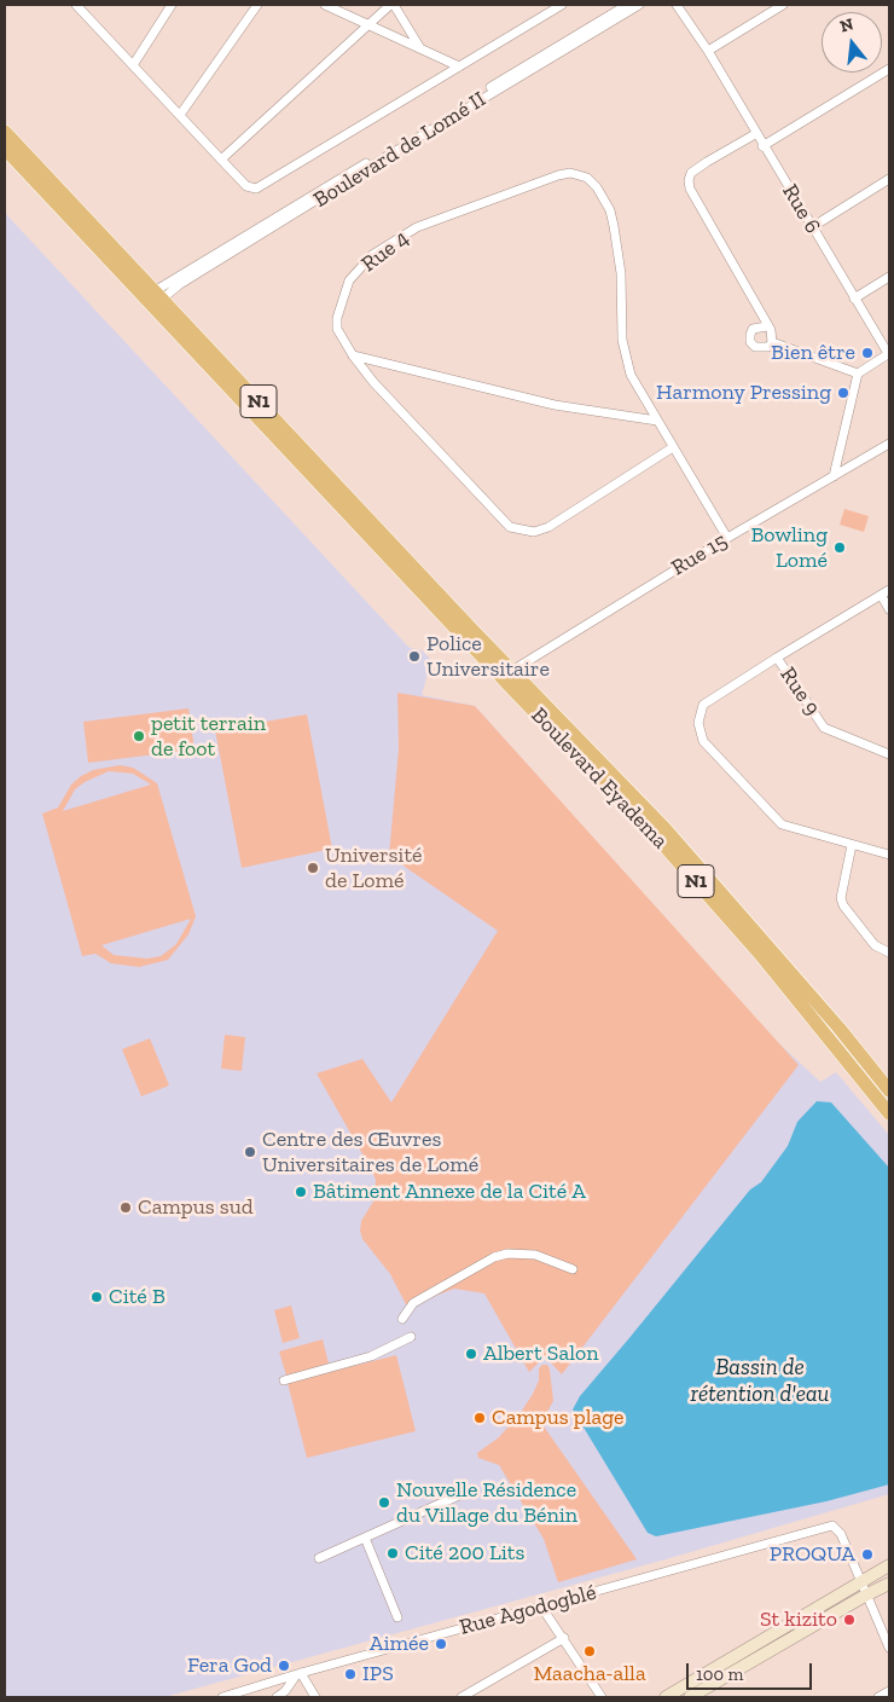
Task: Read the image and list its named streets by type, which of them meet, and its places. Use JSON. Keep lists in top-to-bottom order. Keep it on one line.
{"streets":{"highway":["N1","Boulevard Eyadema"],"street":["Boulevard de Lomé II","Rue 6","Rue 4","Rue 15","Rue 9","Rue Agodogblé"]},"crossings":[["Boulevard de Lomé II","N1"],["Boulevard de Lomé II","Boulevard Eyadema"],["Rue 4","Rue 15"],["N1","Boulevard Eyadema"],["Rue 15","Boulevard Eyadema"]],"water":["Bassin de rétention d'eau"],"places":["Bien être","Harmony Pressing","Bowling Lomé","Police Universitaire","petit terrain de foot","Université de Lomé","Centre des Œuvres Universitaires de Lomé","Bâtiment Annexe de la Cité A","Campus sud","Cité B","Albert Salon","Campus plage","Nouvelle Résidence du Village du Bénin","Cité 200 Lits","PROQUA","St kizito","Aimée","Maacha-alla","Fera God","IPS"],"scale_bar":"100 m","north":"top"}
